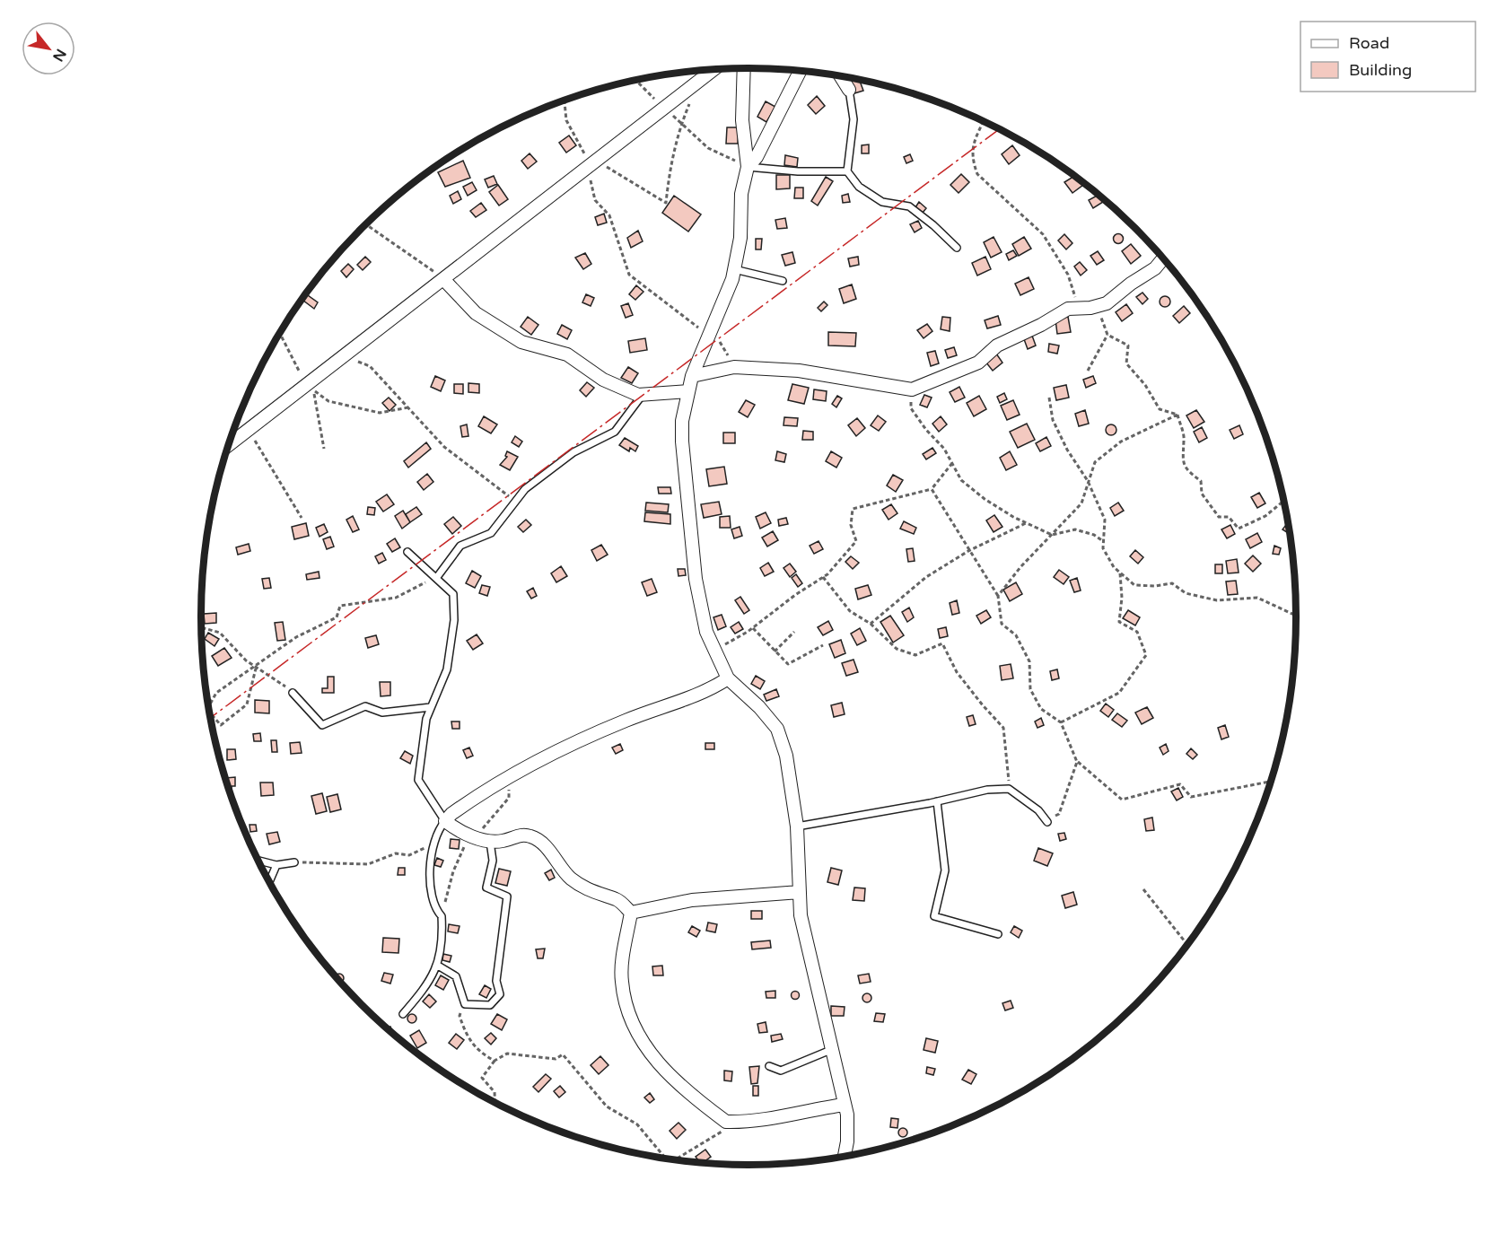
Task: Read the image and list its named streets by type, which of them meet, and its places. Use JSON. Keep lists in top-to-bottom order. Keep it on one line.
{"legend":["Road","Building"],"north":"bottom right"}
